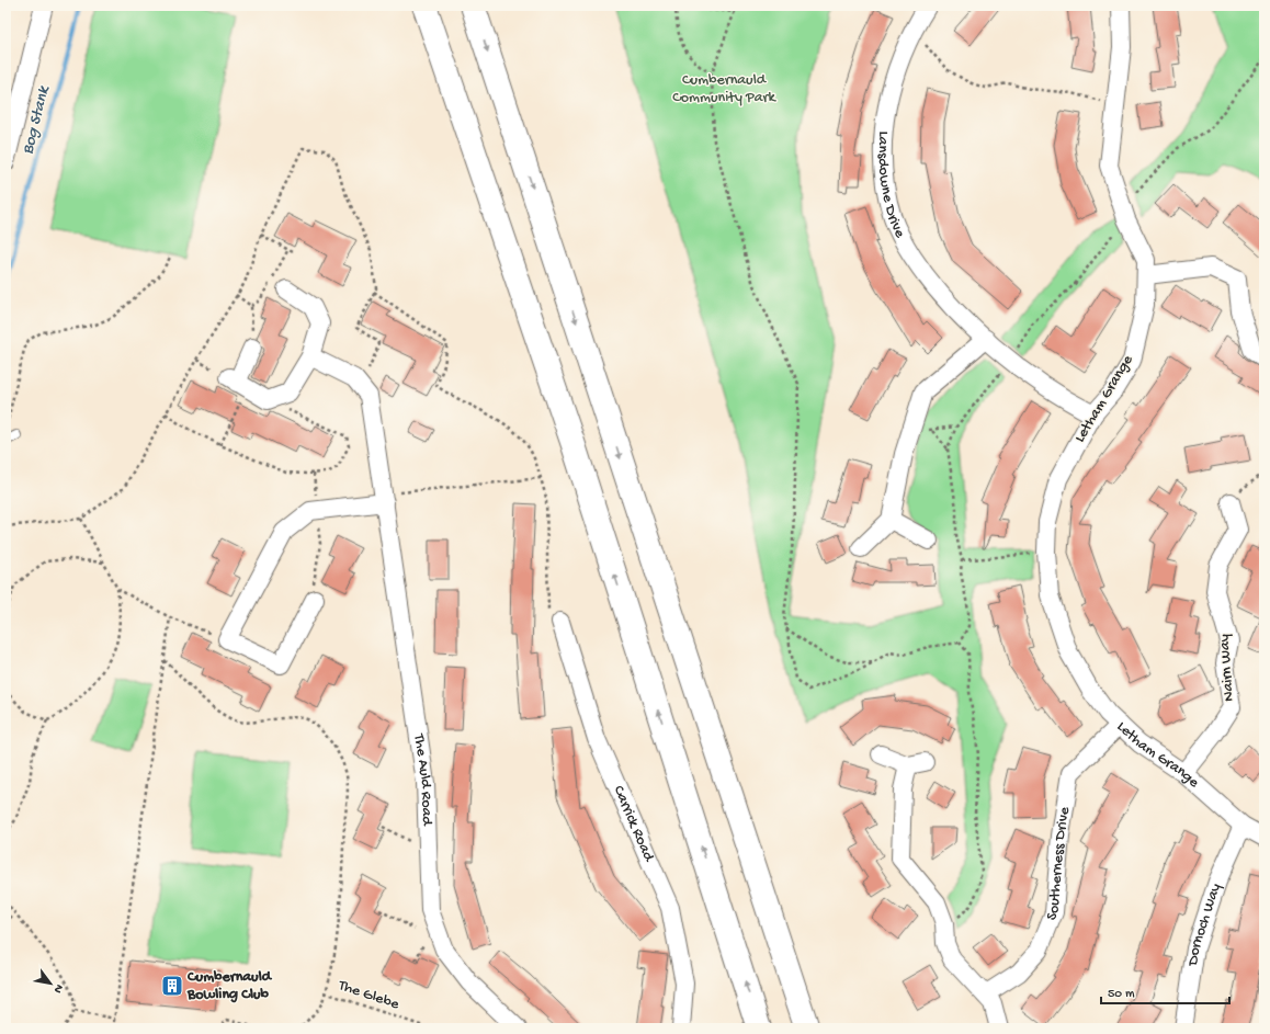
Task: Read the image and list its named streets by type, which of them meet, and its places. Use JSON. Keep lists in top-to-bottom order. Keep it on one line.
{"streets":{"street":["Lansdowne Drive","Letham Grange","Nairn Way","The Auld Road","Carrick Road","Southerness Drive","Dornoch Way"],"path":["The Glebe"]},"crossings":[["Lansdowne Drive","Letham Grange"],["Letham Grange","Nairn Way"],["Letham Grange","Southerness Drive"],["Letham Grange","Dornoch Way"]],"water":["Bog Stank"],"parks":["Cumbernauld Community Park"],"places":{"building":["Cumbernauld Bowling Club"]},"scale_bar":"50 m","north":"bottom right"}
